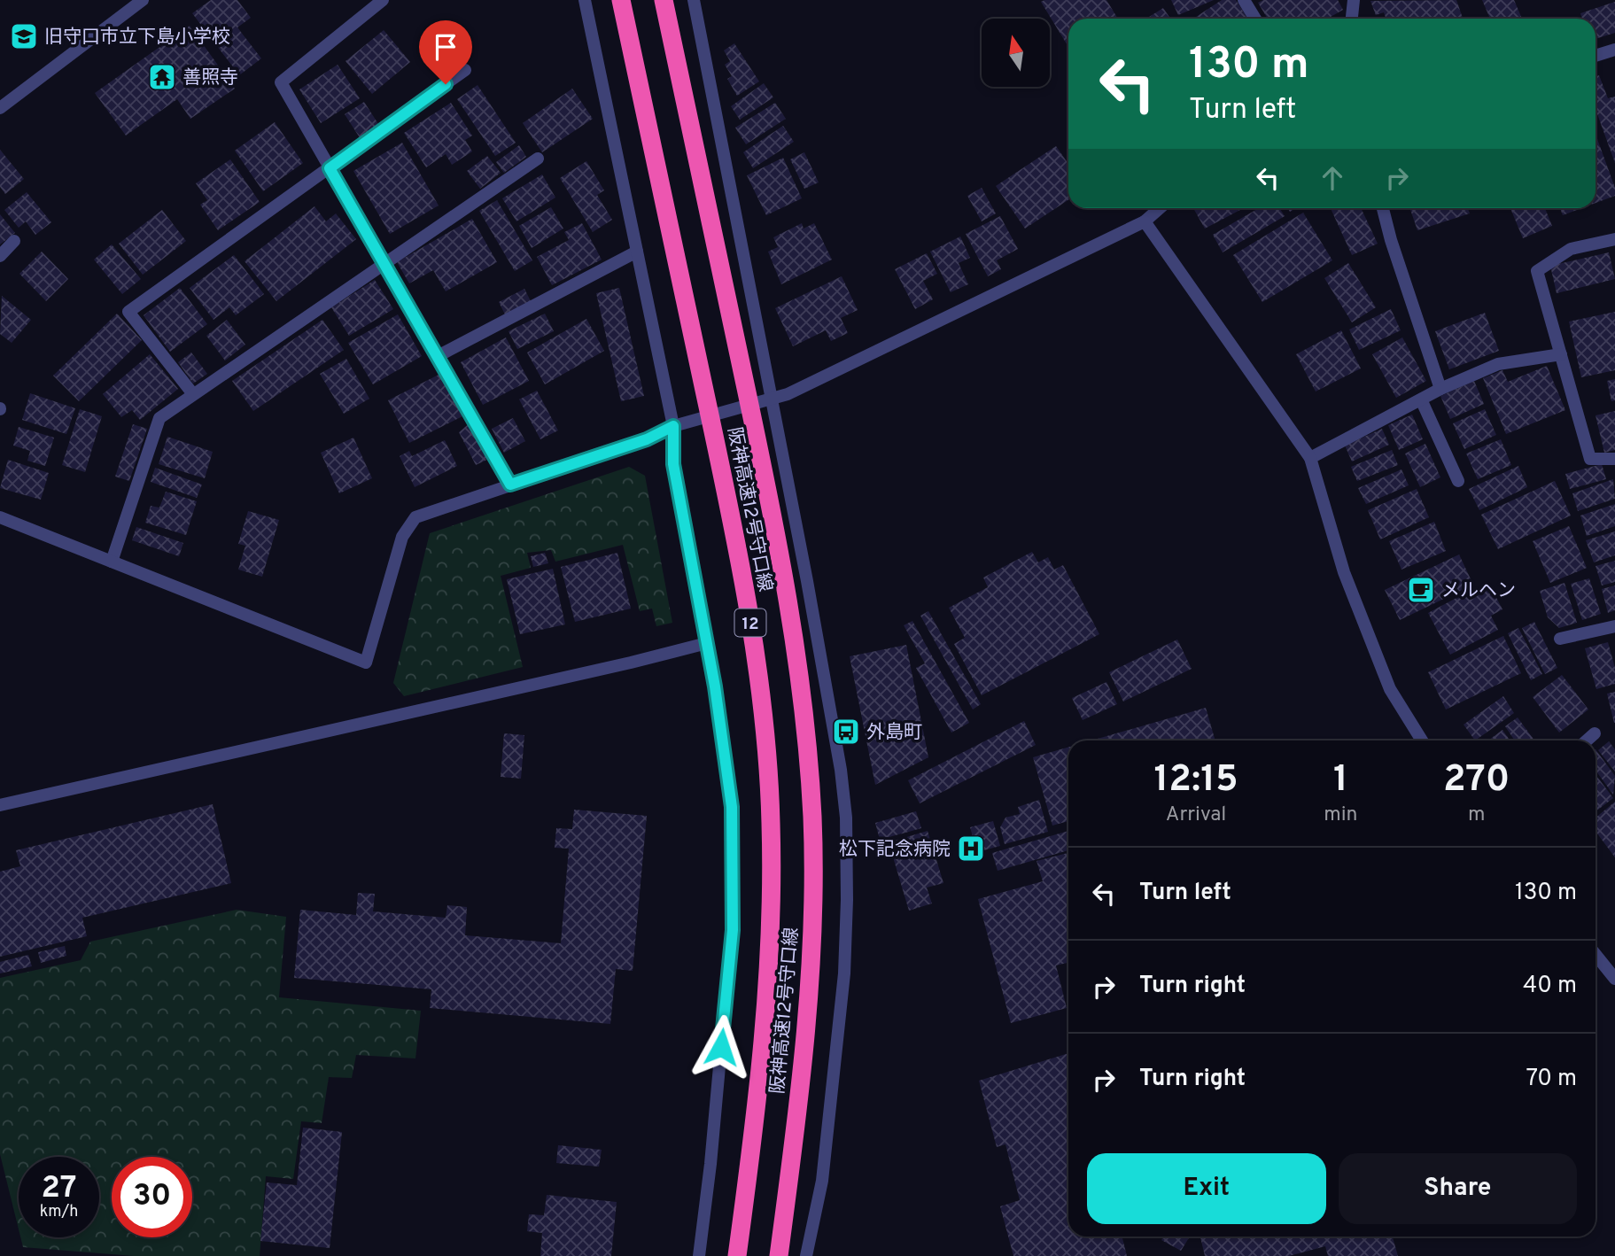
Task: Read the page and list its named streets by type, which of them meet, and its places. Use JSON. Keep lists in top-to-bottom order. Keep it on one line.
{"streets":{"highway":["阪神高速12号守口線","12"]},"places":{"school or university":["旧守口市立下島小学校"],"temple":["善照寺"],"cafe":["メルヘン"],"bus stop":["外島町"],"hospital":["松下記念病院"]},"north":"top","page":{"turn":["130 m","Turn left"],"eta":["12:15","Arrival","1","min","270","m"],"list":[{"name":"Turn left","value":"130 m"},{"name":"Turn right","value":"40 m"},{"name":"Turn right","value":"70 m"}],"buttons":["Exit","Share"],"speed":"27 km/h","limit":"30"}}
